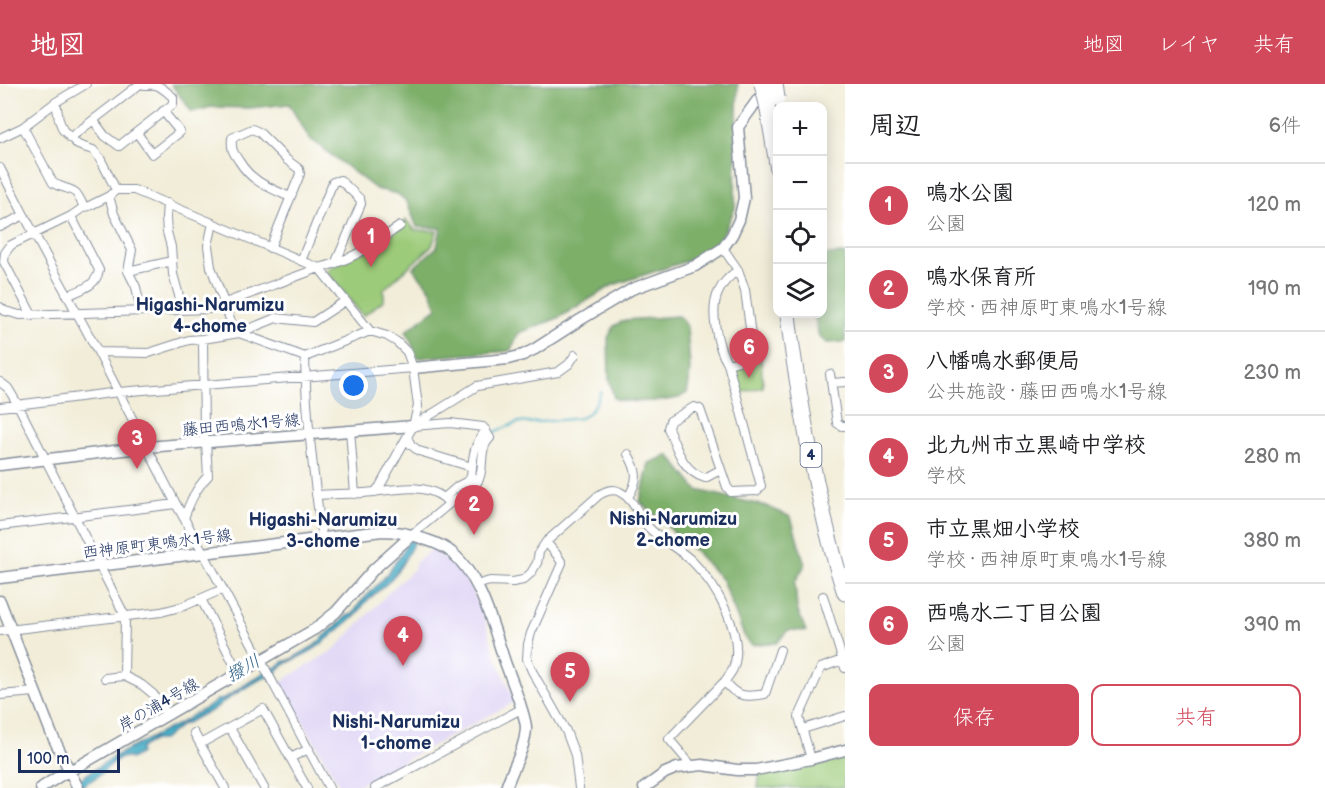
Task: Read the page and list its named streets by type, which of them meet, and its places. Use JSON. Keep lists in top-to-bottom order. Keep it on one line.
{"streets":{"highway":["4"],"street":["藤田西鳴水1号線","西神原町東鳴水1号線","岸の浦4号線"]},"crossings":[["西神原町東鳴水1号線","岸の浦4号線"]],"districts":["Higashi-Narumizu 4-chome","Nishi-Narumizu 2-chome","Higashi-Narumizu 3-chome","Nishi-Narumizu 1-chome"],"water":["撥川"],"scale_bar":"100 m","page":{"header":"地図","nav":["地図","レイヤ","共有"],"heading":["周辺","6件"],"map_buttons":["+","−"],"list":[{"mark":"1","name":"鳴水公園","note":"公園","value":"120 m"},{"mark":"2","name":"鳴水保育所","note":"学校 · 西神原町東鳴水1号線","value":"190 m"},{"mark":"3","name":"八幡鳴水郵便局","note":"公共施設 · 藤田西鳴水1号線","value":"230 m"},{"mark":"4","name":"北九州市立黒崎中学校","note":"学校","value":"280 m"},{"mark":"5","name":"市立黒畑小学校","note":"学校 · 西神原町東鳴水1号線","value":"380 m"},{"mark":"6","name":"西鳴水二丁目公園","note":"公園","value":"390 m"}],"pins":["1","6","3","2","4","5"],"buttons":["保存","共有"],"scale":"100 m"}}
